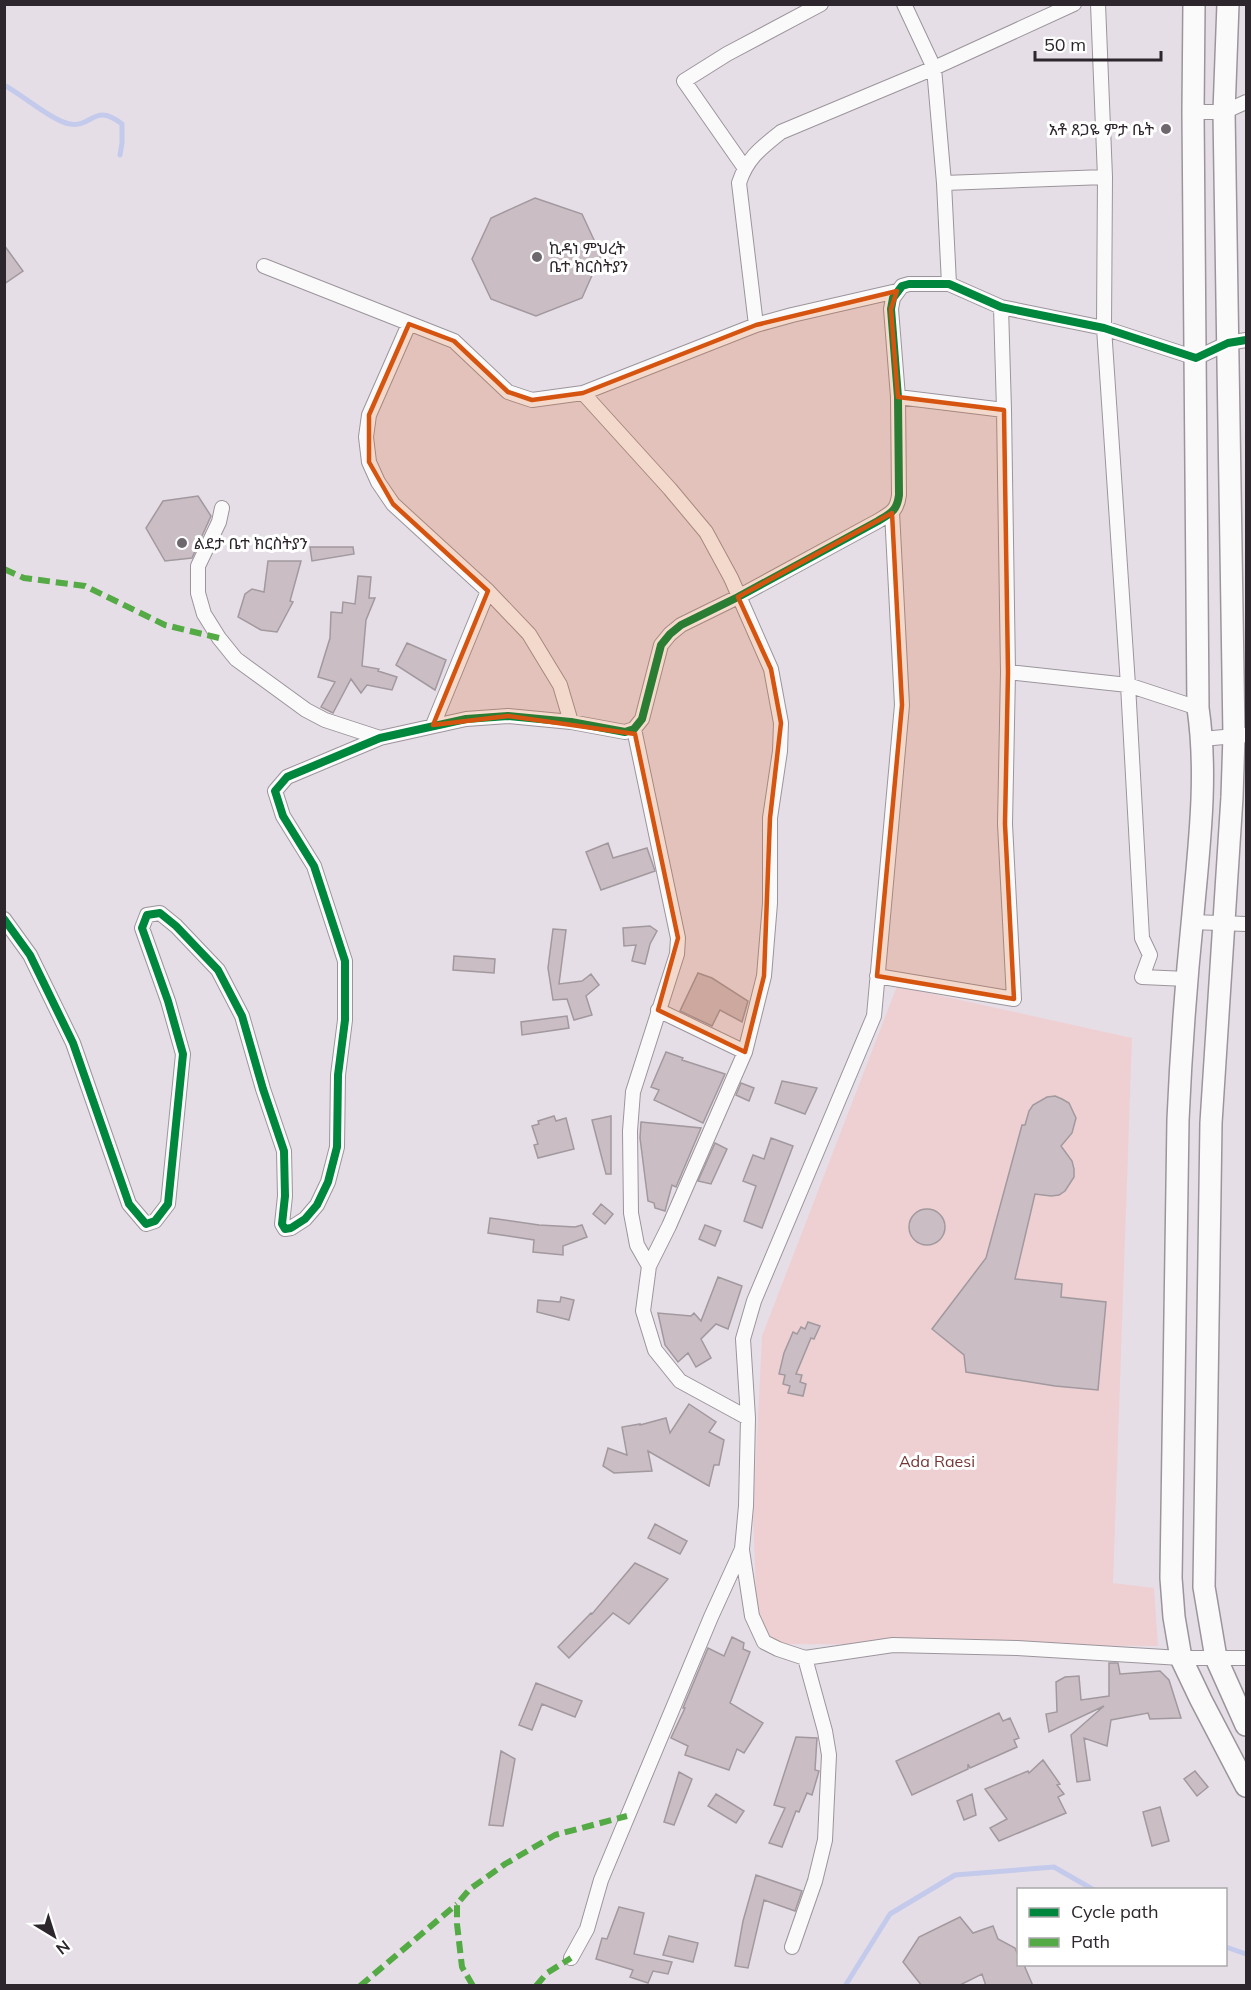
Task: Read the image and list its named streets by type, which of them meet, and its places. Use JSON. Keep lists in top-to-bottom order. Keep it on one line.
{"parks":["Ada Raesi"],"places":["አቶ ጸጋዬ ምታ ቤት","ኪዳነ ምህረት ቤተ ክርስትያን","ልደታ ቤተ ክርስትያን"],"legend":["Cycle path","Path"],"scale_bar":"50 m","north":"bottom right"}
